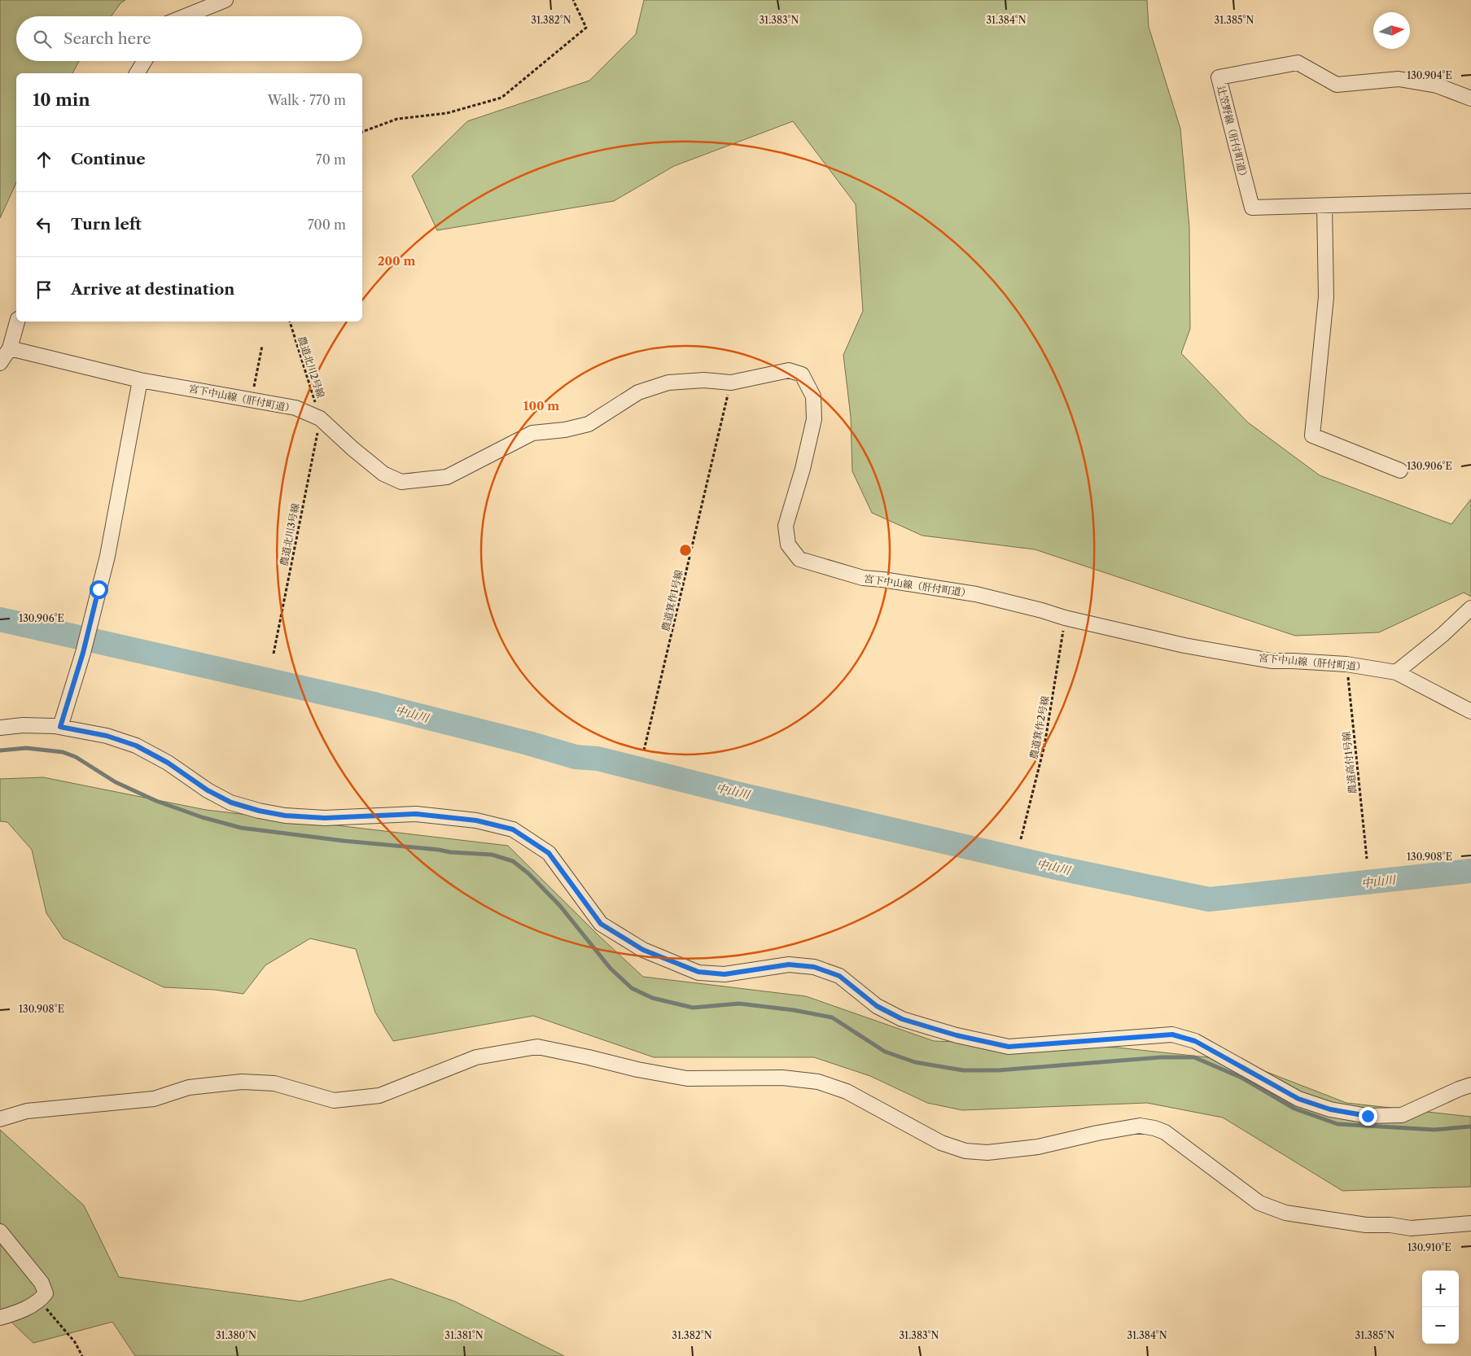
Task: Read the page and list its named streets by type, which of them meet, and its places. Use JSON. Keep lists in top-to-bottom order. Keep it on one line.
{"streets":{"street":["辻笠野線（肝付町道）","宮下中山線（肝付町道）"],"path":["農道北川2号線","農道北川3号線","農道箕作1号線","農道箕作2号線","農道高付1号線"]},"crossings":[["農道北川2号線","宮下中山線（肝付町道）"],["農道北川2号線","農道北川3号線"],["宮下中山線（肝付町道）","農道北川3号線"],["宮下中山線（肝付町道）","農道箕作1号線"],["宮下中山線（肝付町道）","農道箕作2号線"],["宮下中山線（肝付町道）","農道高付1号線"]],"water":["中山川"],"north":"right","page":{"search":"Search here","heading":["10 min","Walk · 770 m"],"list":[["Continue","70 m"],["Turn left","700 m"],"Arrive at destination"],"map_buttons":["+","−"]},"coordinates":["31.382°N","31.383°N","31.384°N","31.385°N","130.904°E","130.906°E","130.908°E","130.910°E","31.380°N","31.381°N"],"rings":["200 m","100 m"]}
